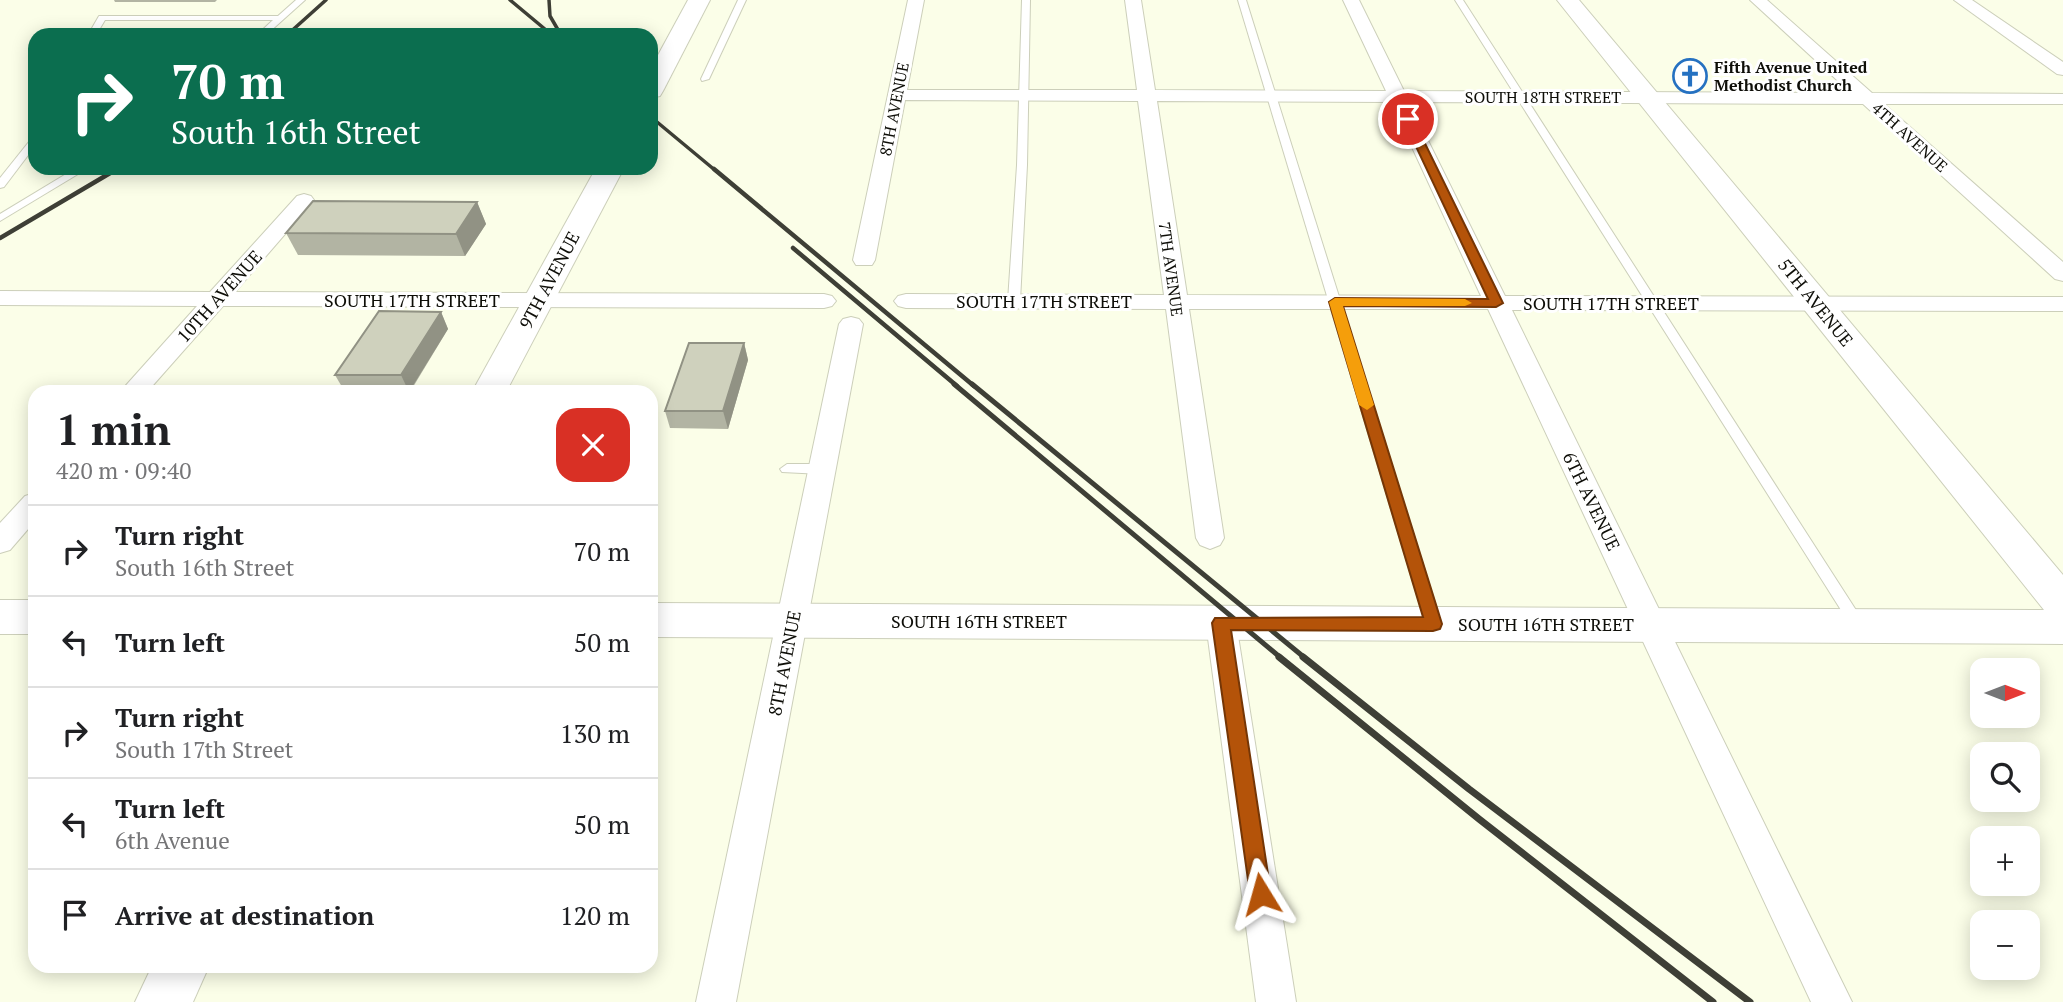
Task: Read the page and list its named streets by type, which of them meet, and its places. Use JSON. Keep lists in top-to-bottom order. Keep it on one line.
{"streets":{"main road":["9TH AVENUE","5TH AVENUE","SOUTH 16TH STREET"],"street":["SOUTH 18TH STREET","8TH AVENUE","4TH AVENUE","7TH AVENUE","10TH AVENUE","SOUTH 17TH STREET","6TH AVENUE"]},"crossings":[["SOUTH 18TH STREET","8TH AVENUE"],["SOUTH 18TH STREET","4TH AVENUE"],["SOUTH 18TH STREET","7TH AVENUE"],["SOUTH 18TH STREET","5TH AVENUE"],["SOUTH 18TH STREET","6TH AVENUE"],["8TH AVENUE","SOUTH 16TH STREET"],["7TH AVENUE","SOUTH 17TH STREET"],["9TH AVENUE","SOUTH 17TH STREET"],["10TH AVENUE","SOUTH 17TH STREET"],["SOUTH 17TH STREET","5TH AVENUE"],["SOUTH 17TH STREET","6TH AVENUE"],["6TH AVENUE","SOUTH 16TH STREET"]],"places":{"church":["Fifth Avenue United Methodist Church"]},"north":"right","page":{"turn":["70 m","South 16th Street"],"heading":["1 min","420 m · 09:40"],"list":[{"name":"Turn right","note":"South 16th Street","value":"70 m"},{"name":"Turn left","value":"50 m"},{"name":"Turn right","note":"South 17th Street","value":"130 m"},{"name":"Turn left","note":"6th Avenue","value":"50 m"},{"name":"Arrive at destination","value":"120 m"}],"map_buttons":["+","−"]}}
